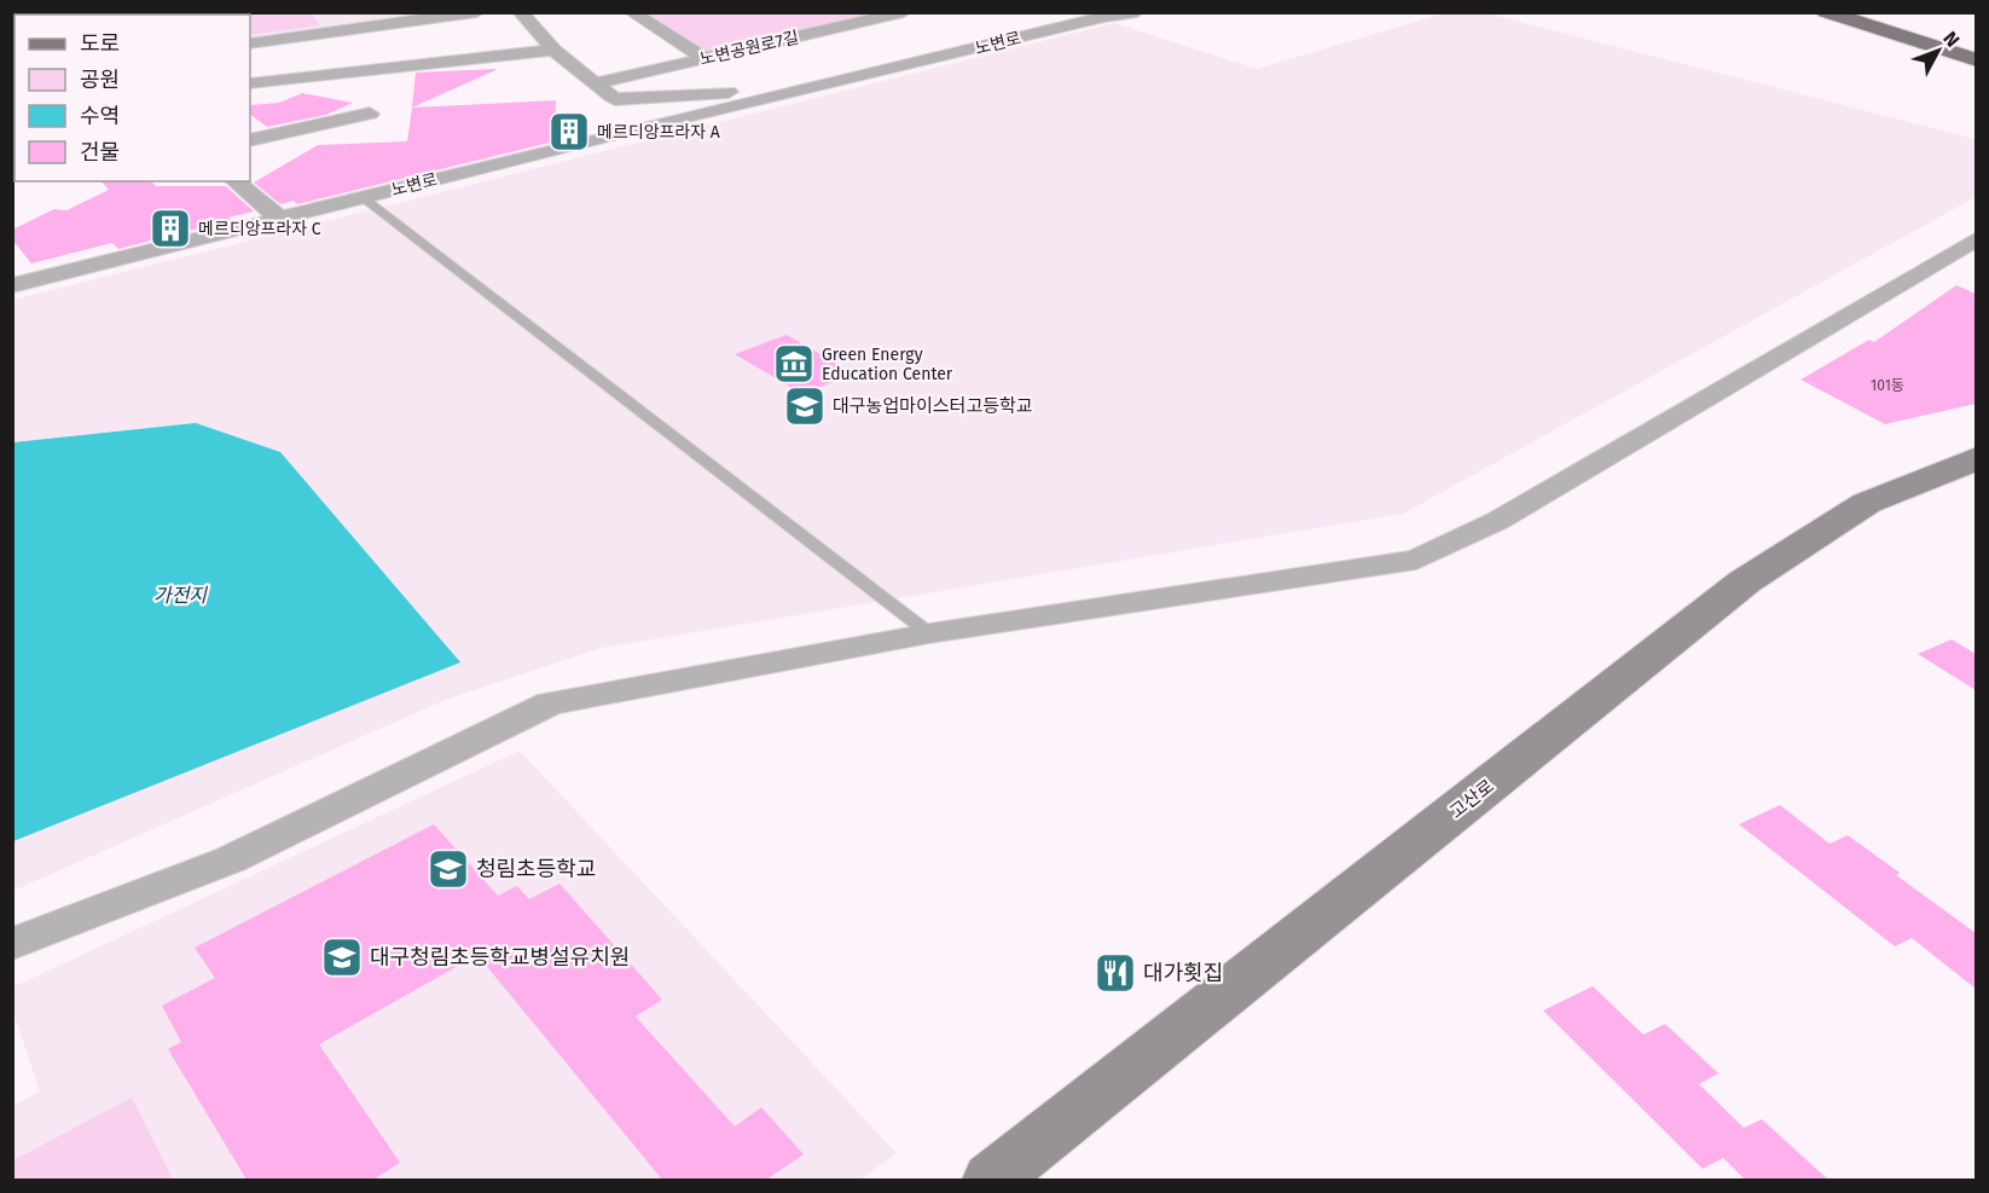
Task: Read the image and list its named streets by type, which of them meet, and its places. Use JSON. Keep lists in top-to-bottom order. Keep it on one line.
{"streets":{"main road":["고산로"],"street":["노변로","노변공원로7길"]},"water":["가전지"],"places":{"building":["메르디앙프라자 A","메르디앙프라자 C"],"museum":["Green Energy Education Center"],"school or university":["대구농업마이스터고등학교","청림초등학교","대구청림초등학교병설유치원"],"restaurant":["대가횟집"]},"house_numbers":["101동"],"legend":["도로","공원","수역","건물"],"north":"top right"}
